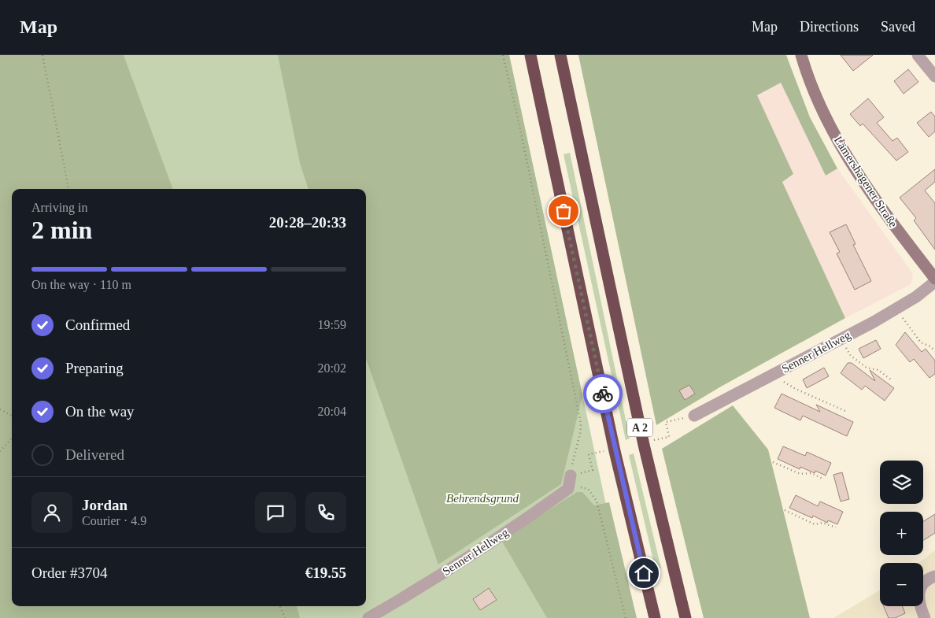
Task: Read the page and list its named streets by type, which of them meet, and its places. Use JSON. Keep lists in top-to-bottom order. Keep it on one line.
{"streets":{"highway":["A 2"],"main road":["Lämershagener Straße"],"street":["Senner Hellweg"]},"parks":["Behrendsgrund"],"page":{"header":"Map","nav":["Map","Directions","Saved"],"heading":["2 min","Arriving in","20:28–20:33"],"panel":["Jordan","Courier · 4.9","Order #3704","€19.55"],"bar":"On the way · 110 m","list":[["Confirmed","19:59"],["Preparing","20:02"],["On the way","20:04"],"Delivered"],"map_buttons":["+","−"]}}
